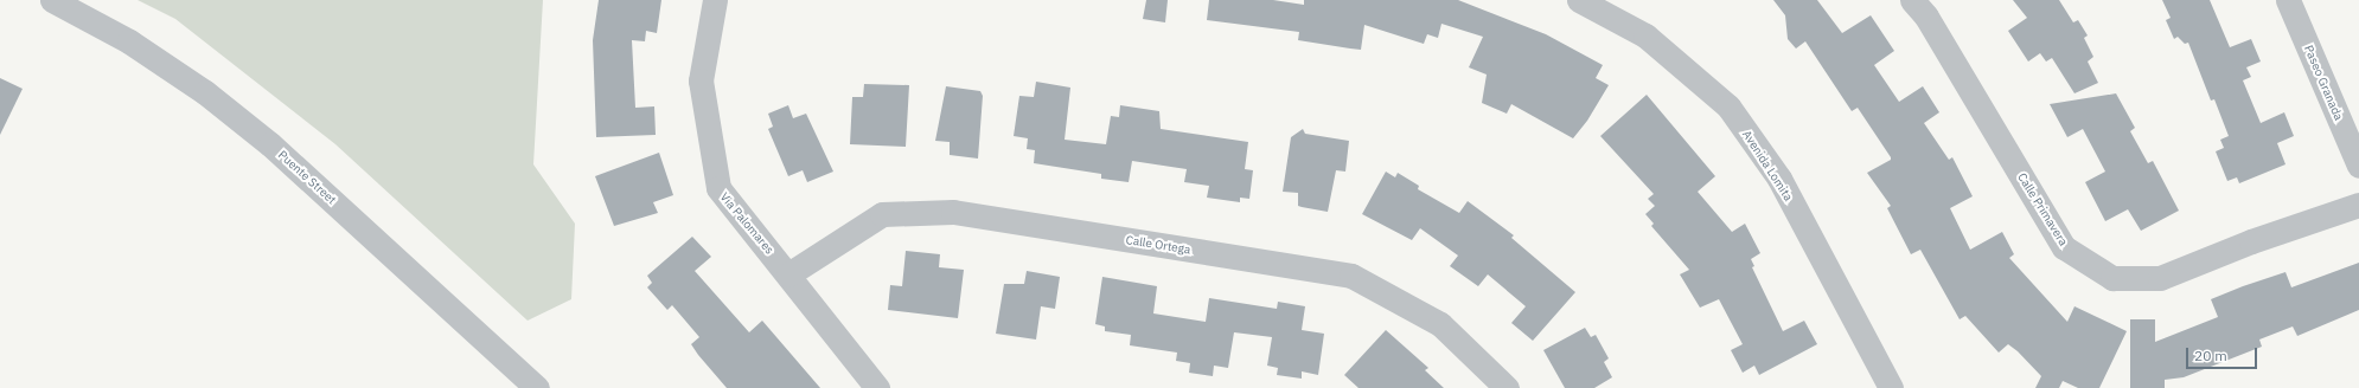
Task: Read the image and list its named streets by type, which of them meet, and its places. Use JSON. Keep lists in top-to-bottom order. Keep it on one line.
{"streets":{"street":["Paseo Granada","Avenida Lomita","Puente Street","Calle Primavera","Via Palomares","Calle Ortega"]},"crossings":[["Via Palomares","Calle Ortega"]],"scale_bar":"20 m"}
